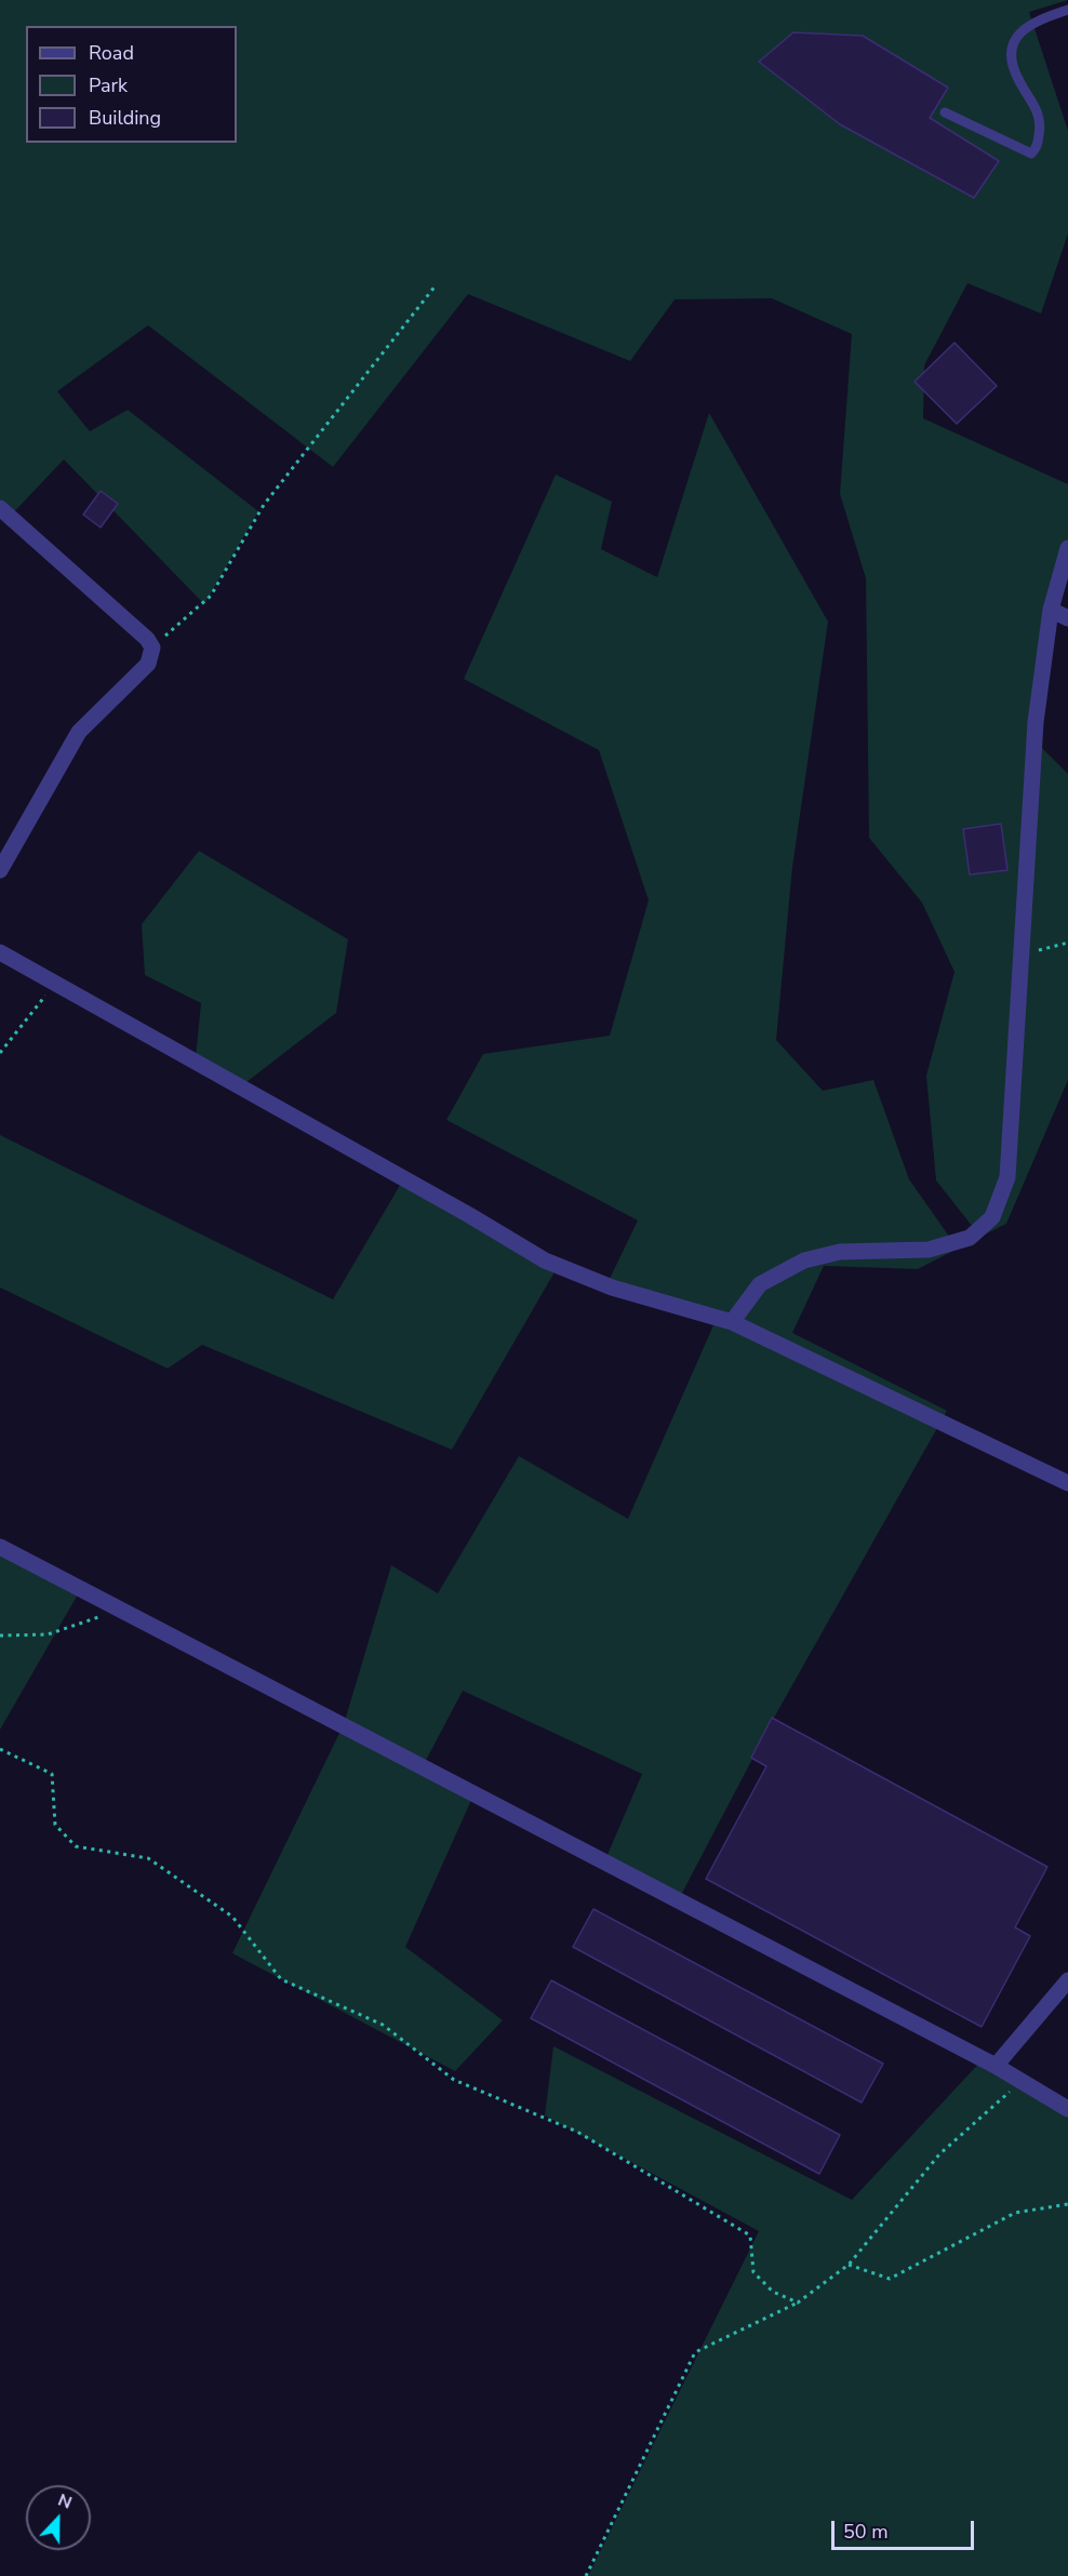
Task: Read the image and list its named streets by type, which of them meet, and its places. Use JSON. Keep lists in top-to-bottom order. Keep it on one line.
{"legend":["Road","Park","Building"],"scale_bar":"50 m","north":"top"}
